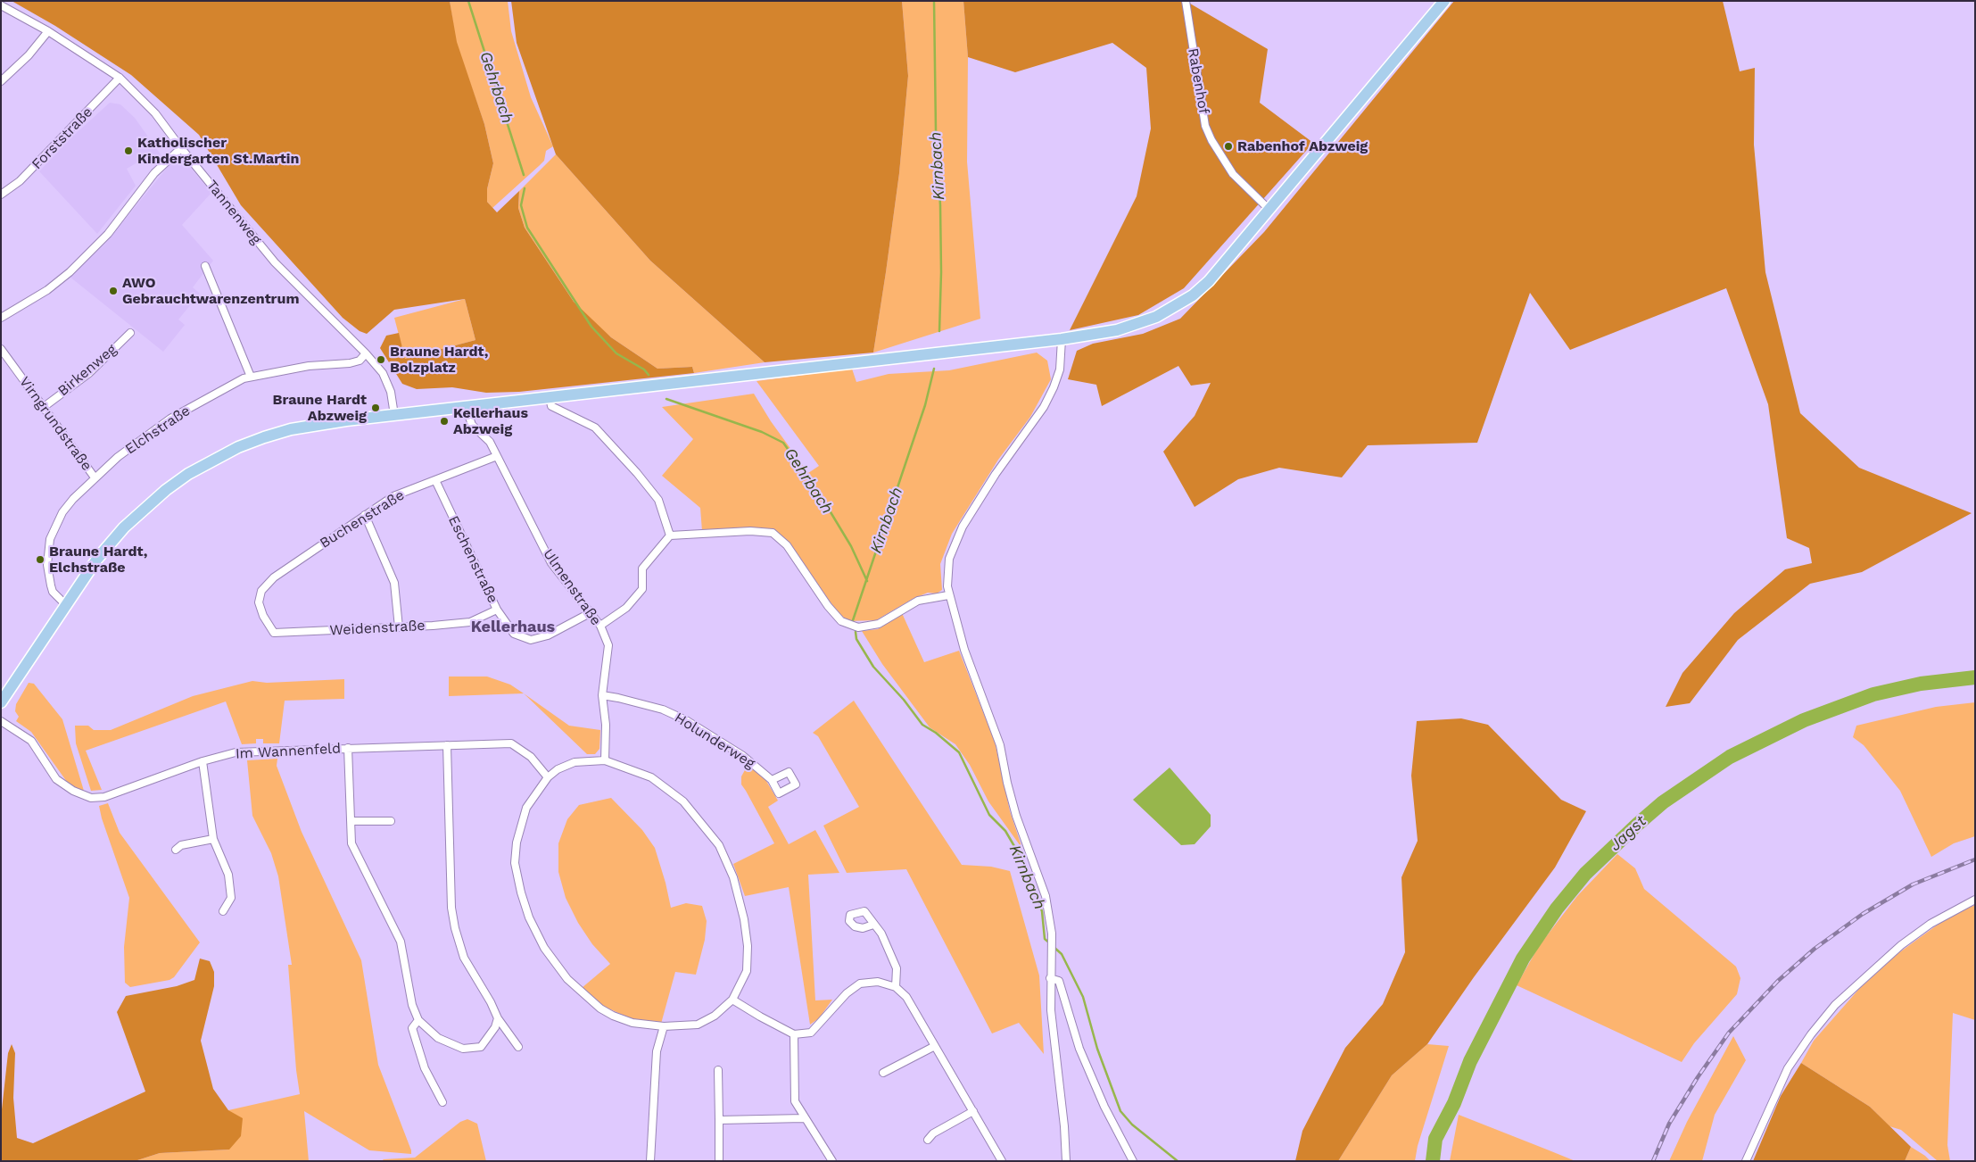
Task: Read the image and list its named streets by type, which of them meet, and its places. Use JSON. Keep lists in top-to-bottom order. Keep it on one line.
{"streets":{"street":["Rabenhof","Forststraße","Tannenweg","Birkenweg","Virngrundstraße","Elchstraße","Buchenstraße","Eschenstraße","Ulmenstraße","Weidenstraße","Holunderweg","Im Wannenfeld"]},"crossings":[["Forststraße","Tannenweg"],["Tannenweg","Elchstraße"],["Birkenweg","Virngrundstraße"],["Virngrundstraße","Elchstraße"],["Buchenstraße","Eschenstraße"],["Buchenstraße","Ulmenstraße"],["Buchenstraße","Weidenstraße"],["Eschenstraße","Ulmenstraße"],["Eschenstraße","Weidenstraße"],["Ulmenstraße","Holunderweg"]],"districts":["Kellerhaus"],"water":["Gehrbach","Kirnbach","Jagst"],"places":["Rabenhof Abzweig","Katholischer Kindergarten St.Martin","AWO Gebrauchtwarenzentrum","Braune Hardt, Bolzplatz","Braune Hardt Abzweig","Kellerhaus Abzweig","Braune Hardt, Elchstraße"]}
